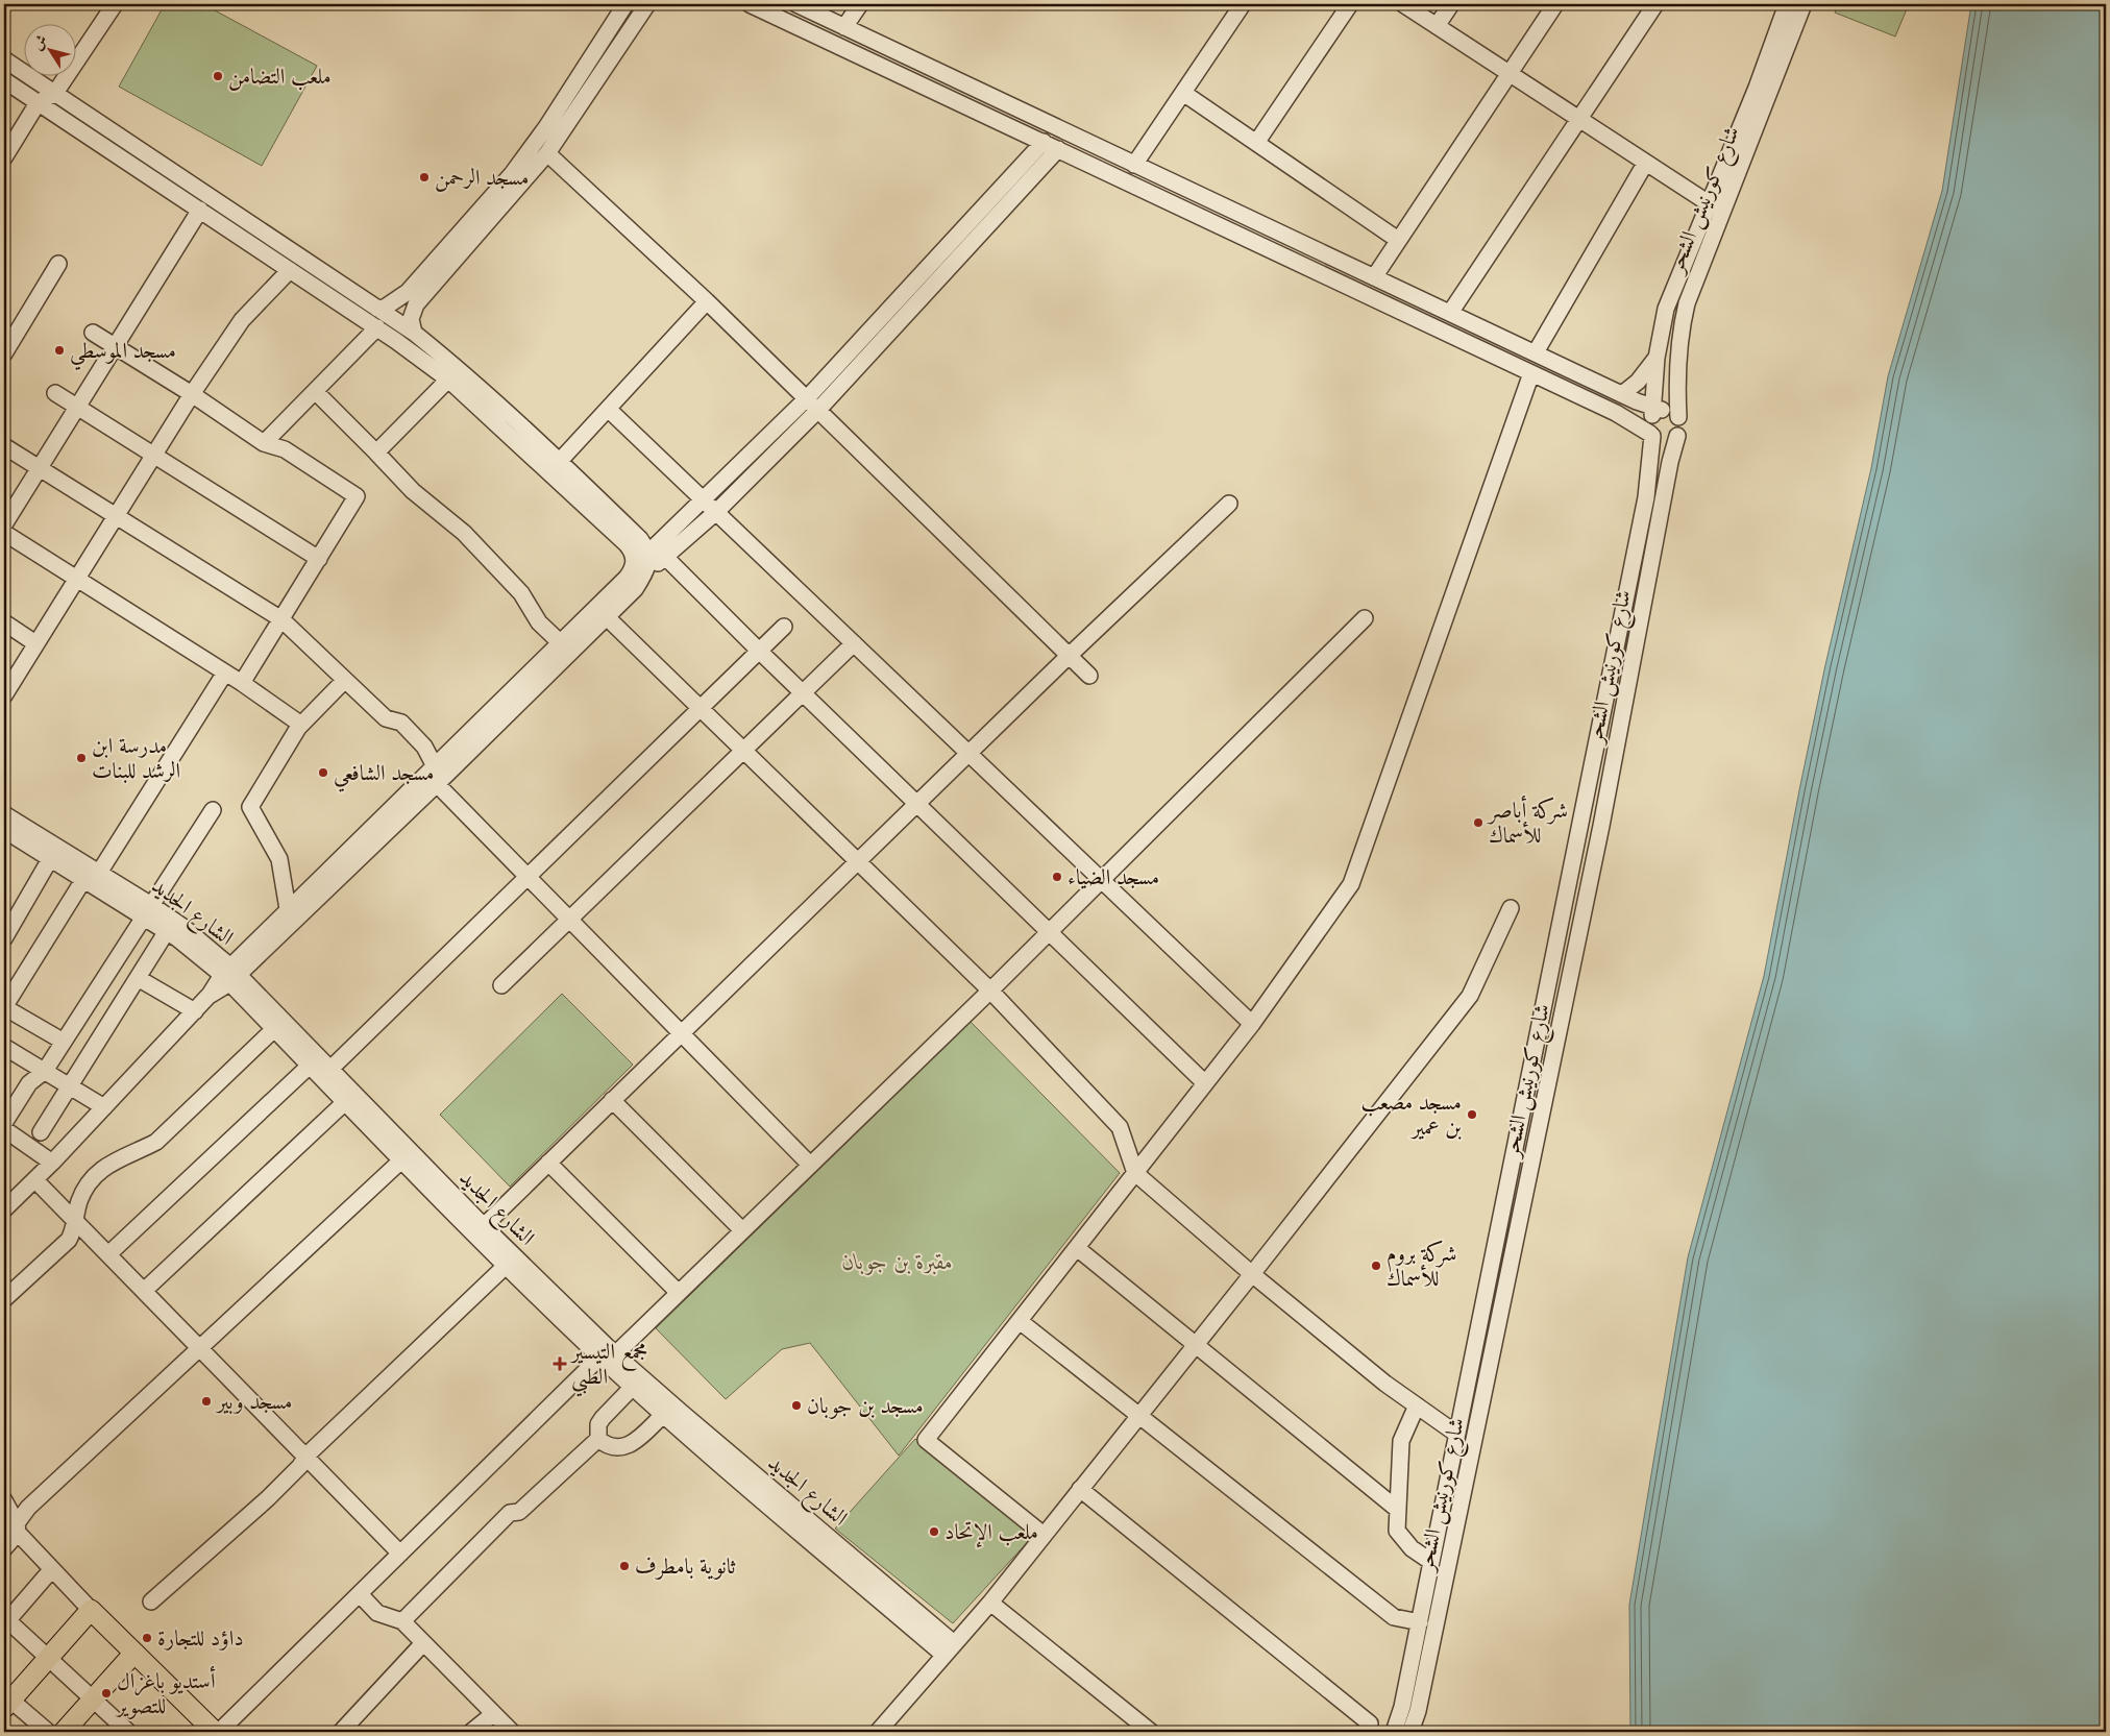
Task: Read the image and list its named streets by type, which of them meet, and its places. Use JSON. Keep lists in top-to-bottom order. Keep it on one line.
{"streets":{"street":["شارع كورنيش الشحر","الشارع الجديد"]},"parks":["مقبرة بن جوبان"],"places":{"other":["ملعب التضامن","مسجد الرحمن","مسجد الموسطي","مدرسة ابن الرشد للبنات","مسجد الشافعي","شركة أباصر للأسماك","مسجد الضياء","مسجد مصعب بن عمير","شركة بروم للأسماك","مسجد وبير","مسجد بن جوبان","ملعب الإتحاد","ثانوية بامطرف","داؤد للتجارة","أستديو باغزال للتصوير"],"health":["مجمع التيسير الطبي"]},"north":"top left"}
